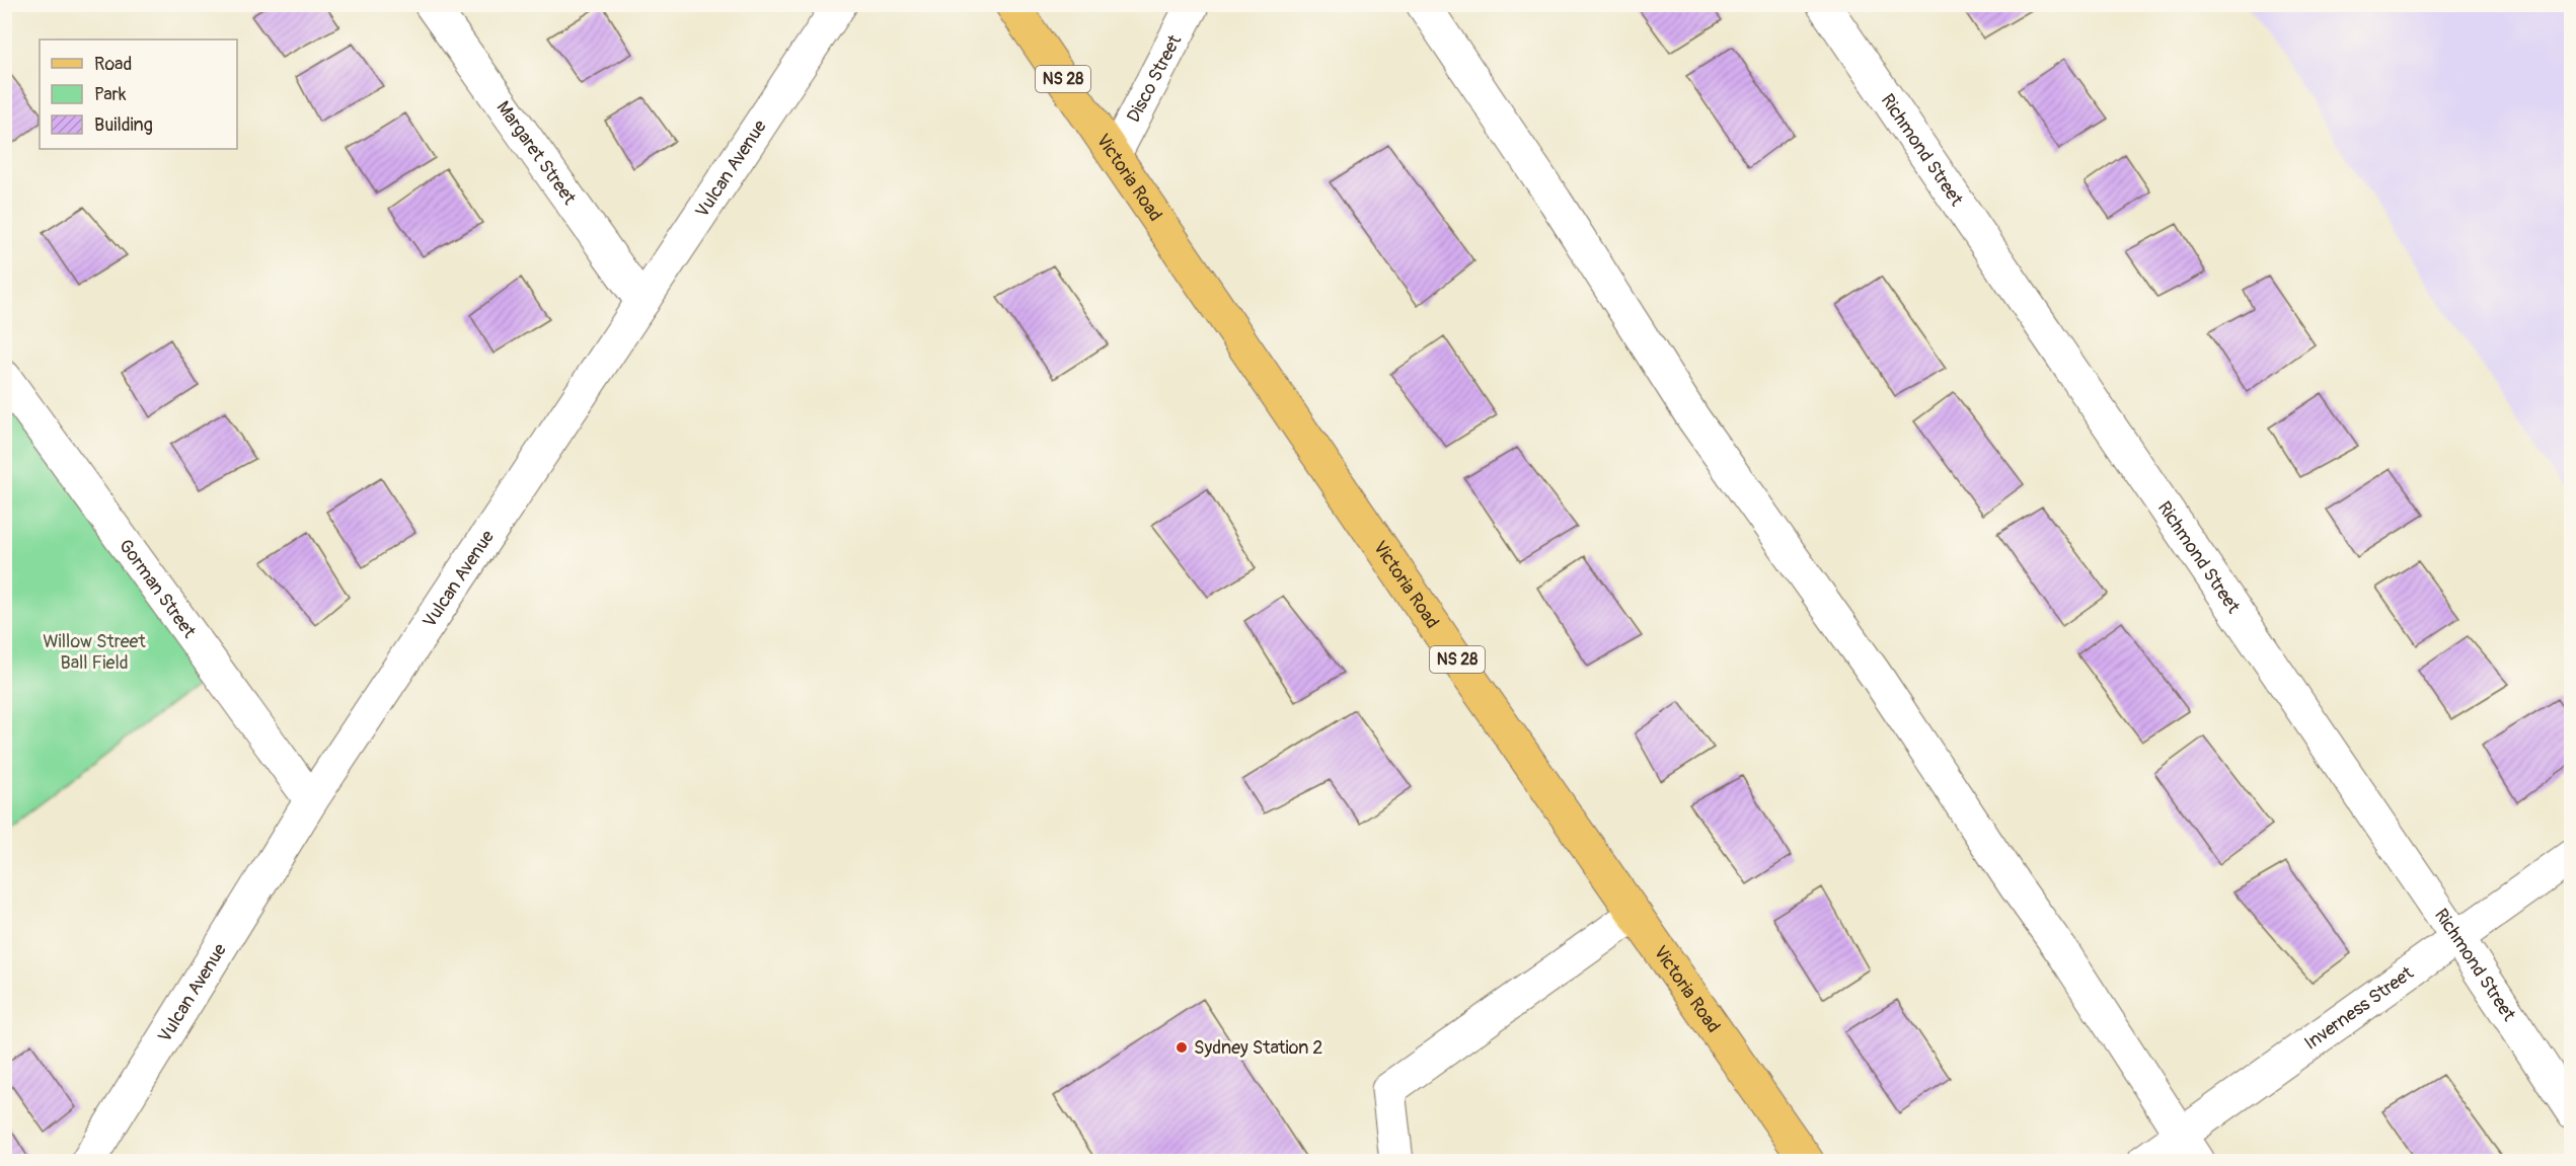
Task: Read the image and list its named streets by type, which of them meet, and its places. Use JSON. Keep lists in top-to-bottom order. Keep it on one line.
{"streets":{"main road":["NS 28","Victoria Road"],"street":["Disco Street","Richmond Street","Margaret Street","Vulcan Avenue","Gorman Street","Inverness Street"]},"crossings":[["Disco Street","Victoria Road"],["Richmond Street","Inverness Street"],["Margaret Street","Vulcan Avenue"],["Vulcan Avenue","Gorman Street"]],"parks":["Willow Street Ball Field"],"places":["Sydney Station 2"],"legend":["Road","Park","Building"]}
